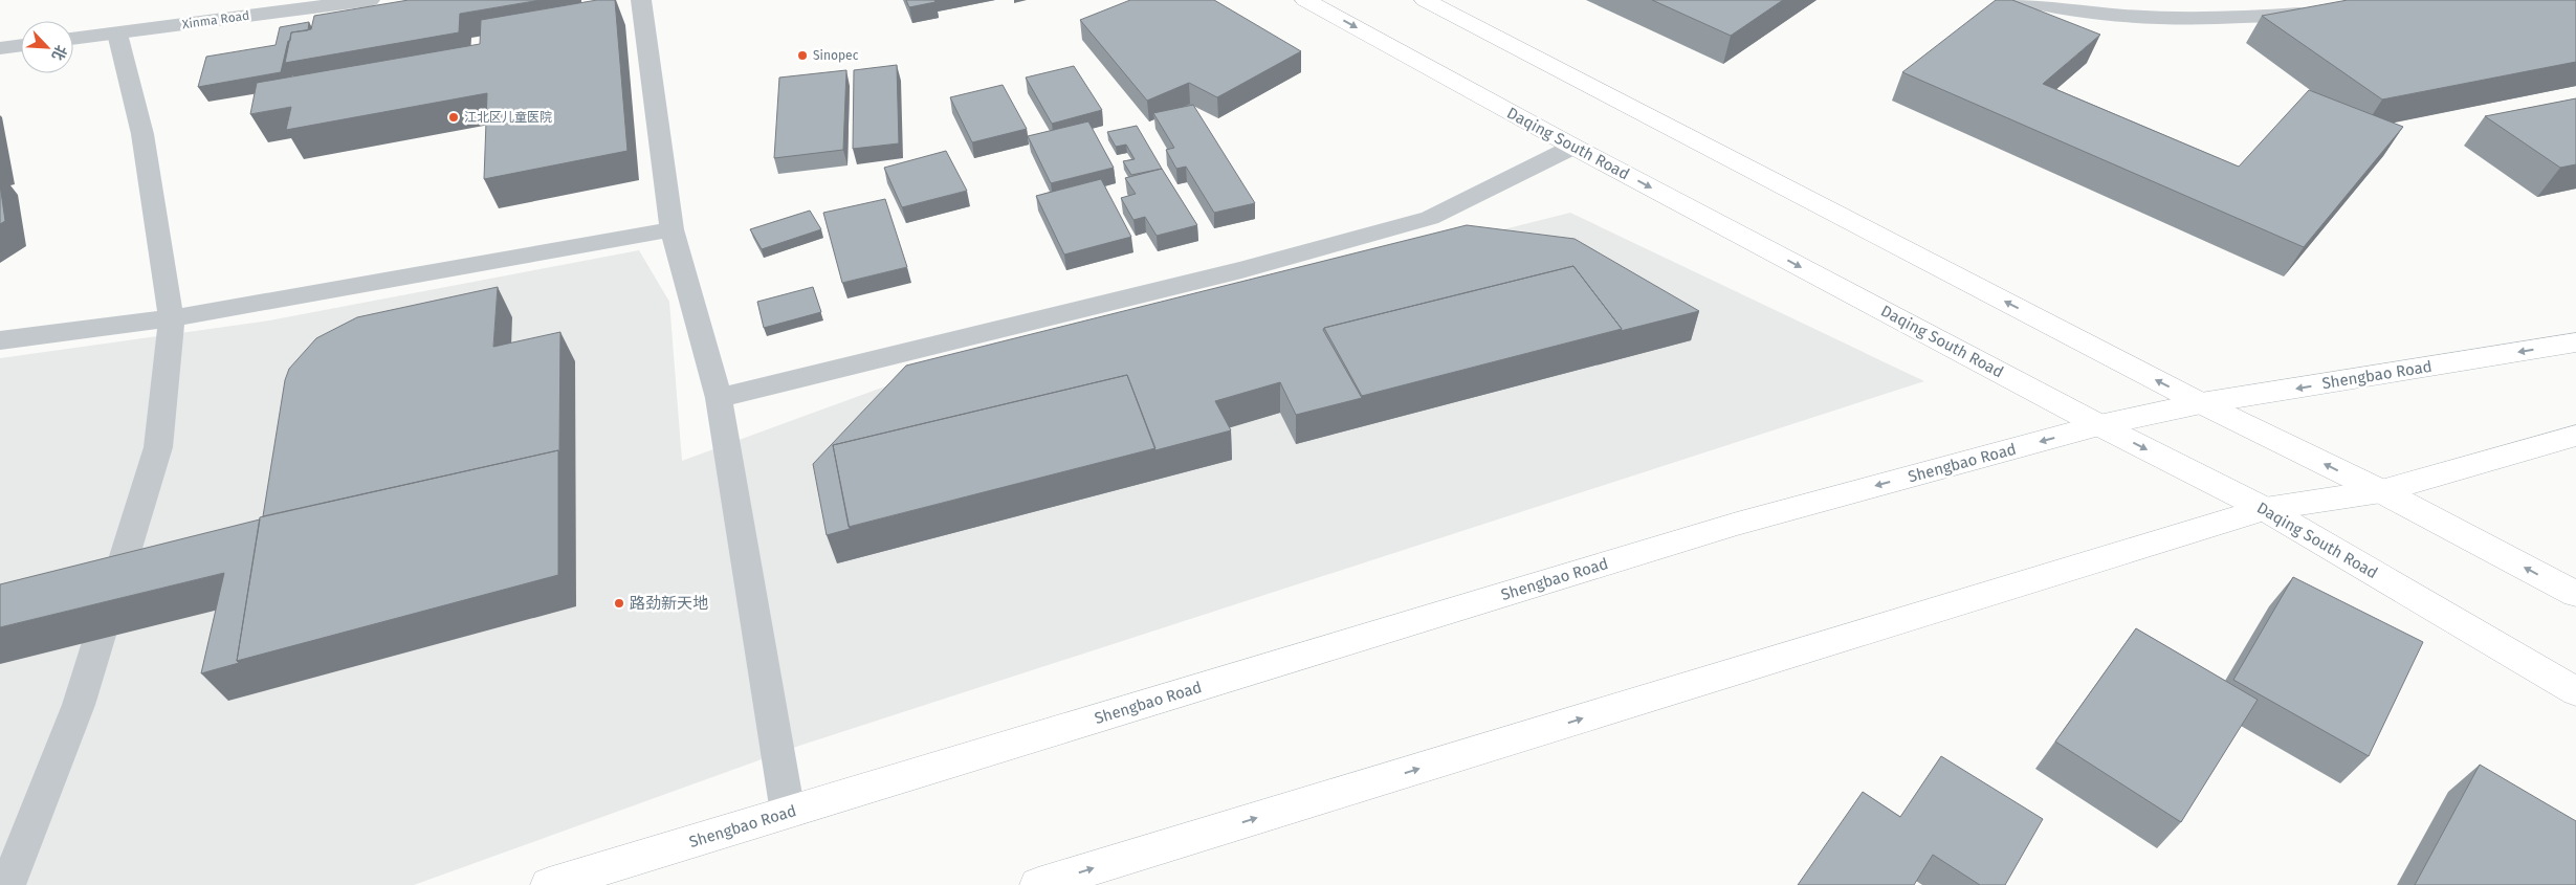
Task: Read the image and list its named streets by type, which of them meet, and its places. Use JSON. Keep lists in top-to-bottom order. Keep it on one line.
{"streets":{"main road":["Daqing South Road","Shengbao Road"],"street":["Xinma Road"]},"crossings":[["Daqing South Road","Shengbao Road"]],"places":["Sinopec","江北区儿童医院","路劲新天地"],"north":"bottom right"}
